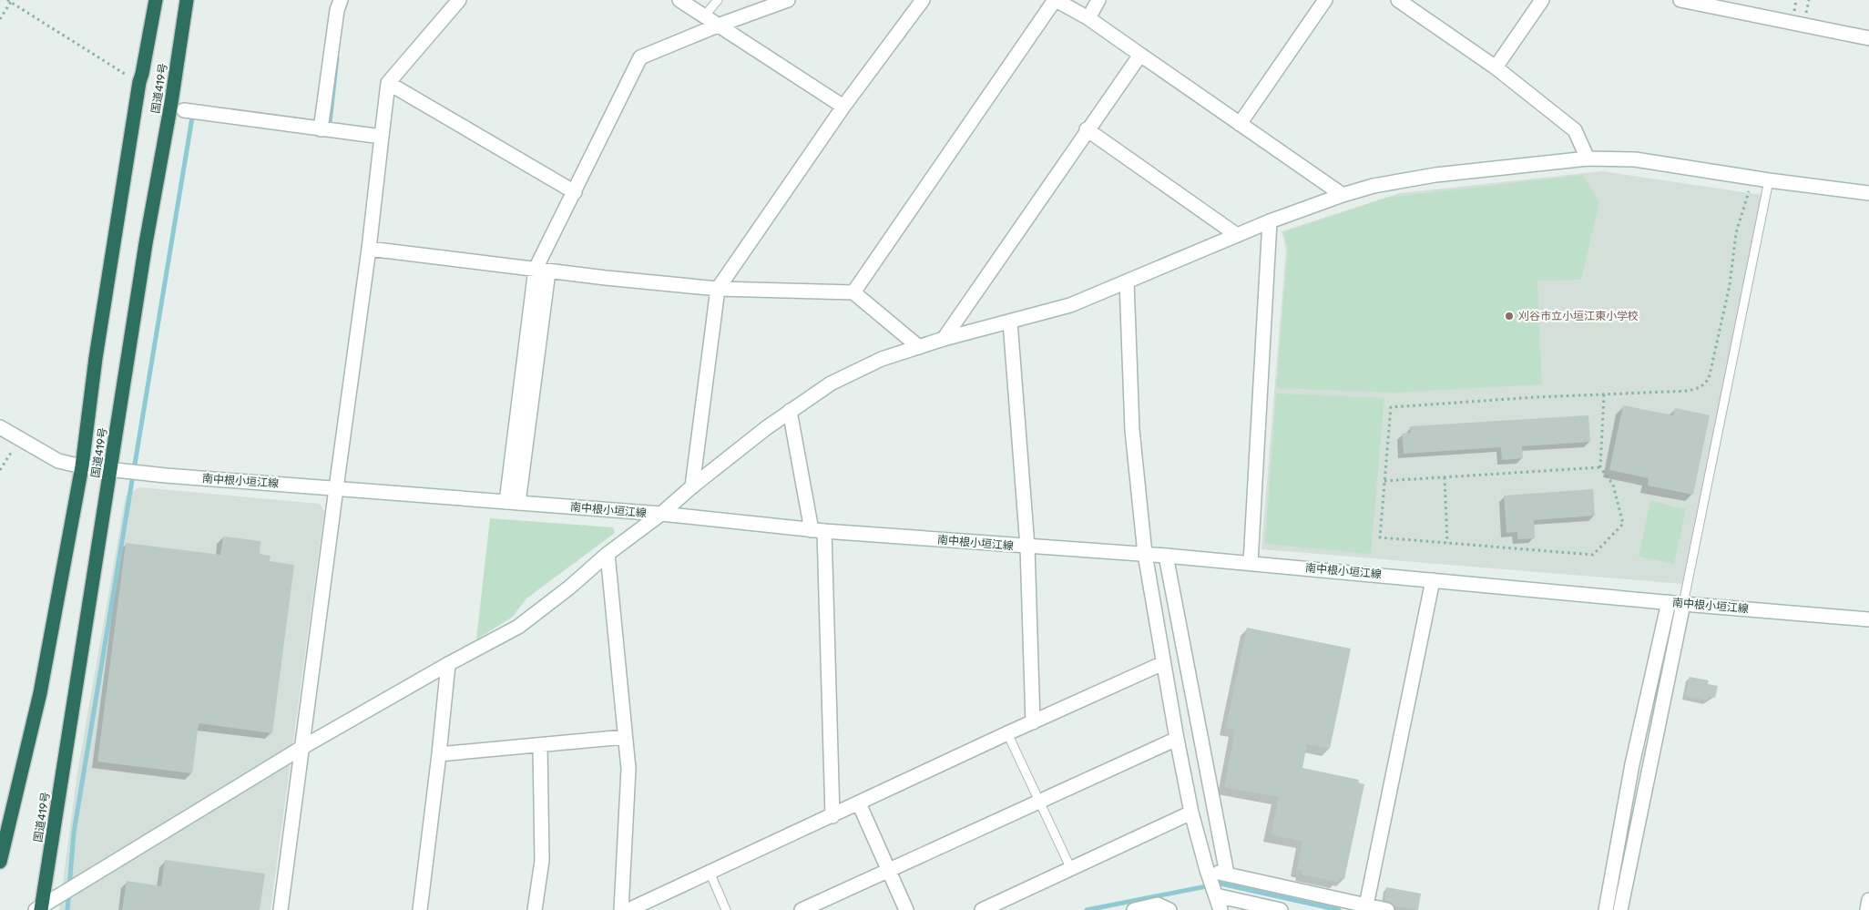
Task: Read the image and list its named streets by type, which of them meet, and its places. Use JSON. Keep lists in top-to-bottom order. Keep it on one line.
{"streets":{"highway":["国道419号"],"street":["南中根小垣江線"]},"crossings":[["国道419号","南中根小垣江線"]],"places":["刈谷市立小垣江東小学校"]}
